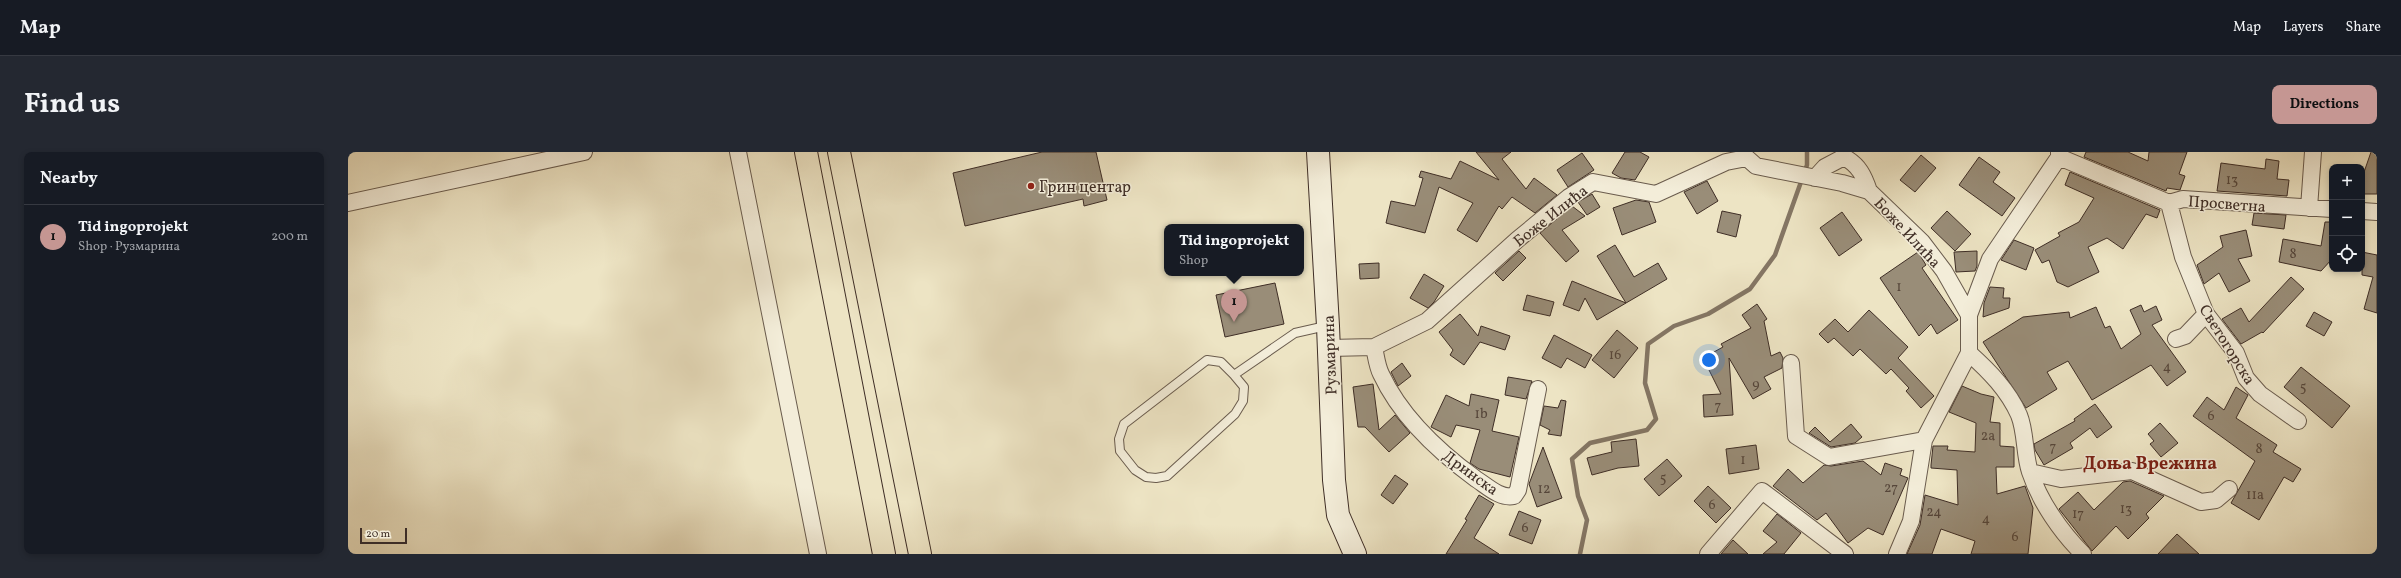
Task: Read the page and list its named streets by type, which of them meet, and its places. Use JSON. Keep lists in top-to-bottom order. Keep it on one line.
{"streets":{"main road":["Рузмарина"],"street":["Просветна","Боже Илића","Светогорска","Дринска"]},"crossings":[["Просветна","Светогорска"],["Боже Илића","Рузмарина"],["Боже Илића","Дринска"]],"districts":["Доња Врежина"],"places":["Грин центар"],"house_numbers":["13","8","1","16","4","9","5","7","1b","6","2a","7","8","1","5","27","12","11a","6","13","24","17","4","6","6"],"scale_bar":"20 m","page":{"header":"Map","nav":["Map","Layers","Share"],"title":"Find us","buttons":"Directions","heading":"Nearby","map_buttons":["+","−"],"list":[{"mark":"1","name":"Tid ingoprojekt","note":"Shop · Рузмарина","value":"200 m"}],"popup":["Tid ingoprojekt","Shop"],"pins":"1","scale":"20 m"}}
